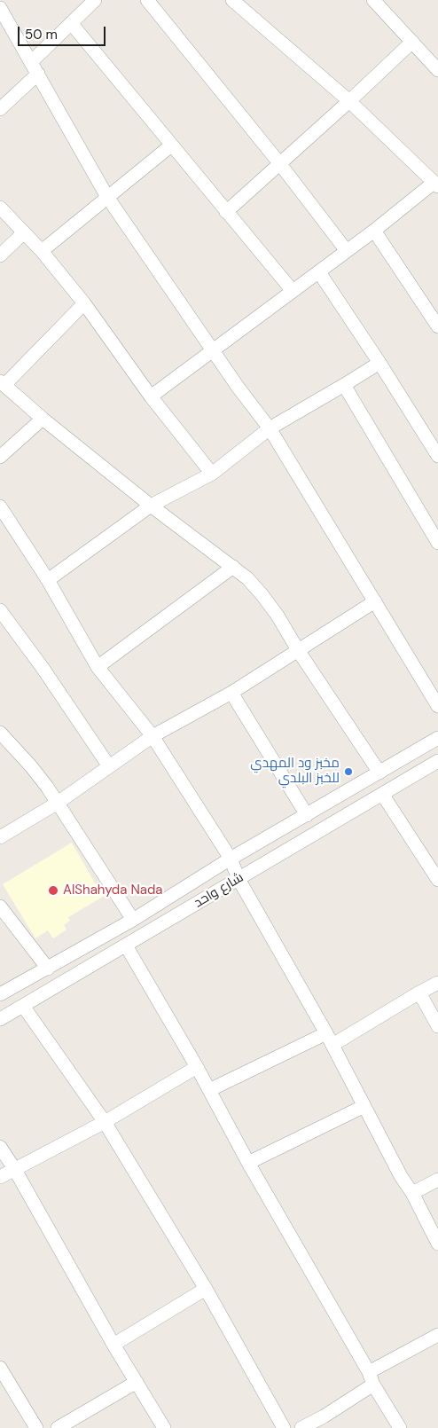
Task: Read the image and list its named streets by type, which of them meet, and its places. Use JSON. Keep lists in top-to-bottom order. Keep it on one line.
{"streets":{"street":["شارع واحد"]},"places":["مخبز ود المهدي للخبز البلدي","AlShahyda Nada"],"scale_bar":"50 m"}
